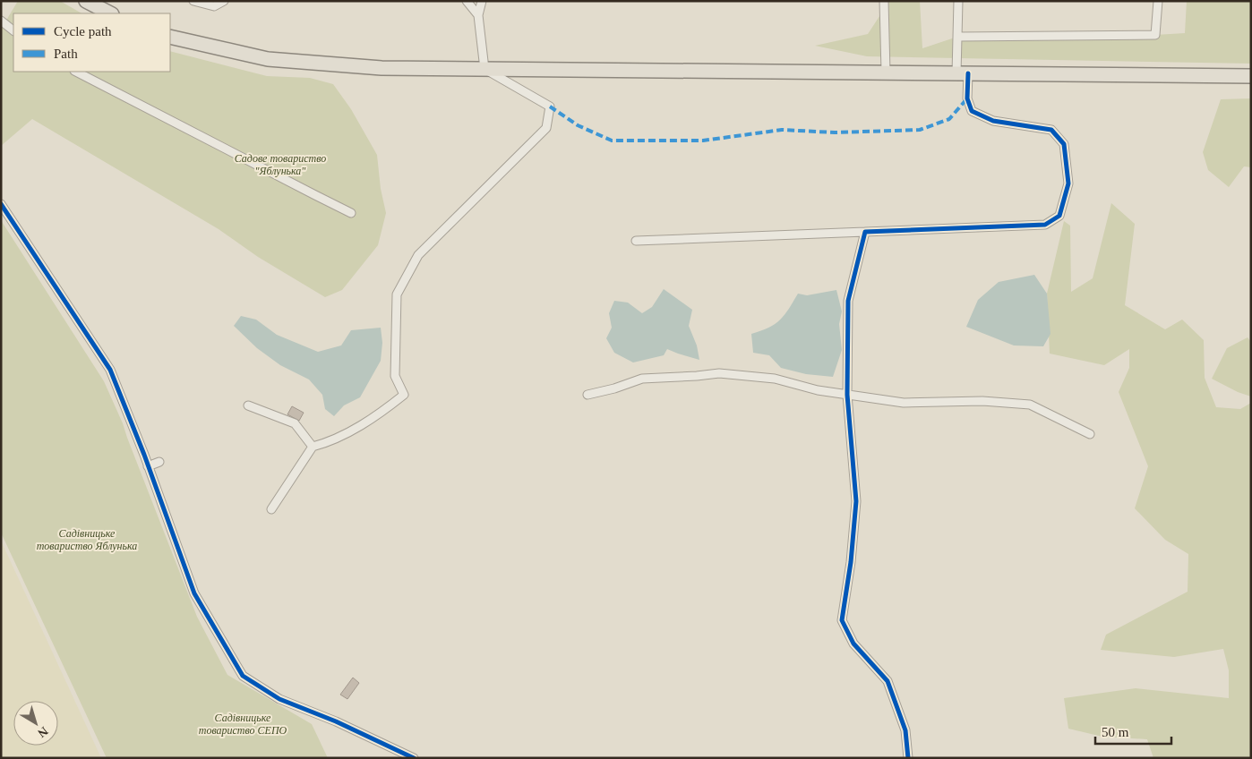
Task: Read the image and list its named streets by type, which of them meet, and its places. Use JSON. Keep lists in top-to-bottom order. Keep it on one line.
{"parks":["Садове товариство \"Яблунька\"","Садівницьке товариство Яблунька","Садівницьке товариство СЕПО"],"legend":["Cycle path","Path"],"scale_bar":"50 m","north":"bottom right"}
